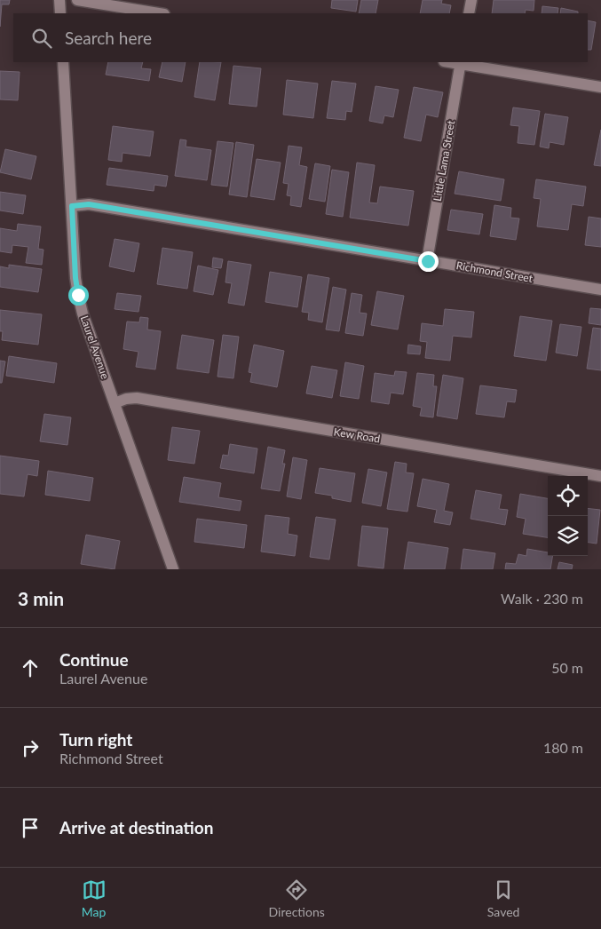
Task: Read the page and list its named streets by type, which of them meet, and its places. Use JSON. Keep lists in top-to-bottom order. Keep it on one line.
{"streets":{"street":["Little Lama Street","Richmond Street","Laurel Avenue","Kew Road"]},"crossings":[["Little Lama Street","Richmond Street"],["Richmond Street","Laurel Avenue"],["Laurel Avenue","Kew Road"]],"page":{"search":"Search here","heading":["3 min","Walk · 230 m"],"list":[["Continue","Laurel Avenue","50 m"],["Turn right","Richmond Street","180 m"],"Arrive at destination"],"nav":["Map","Directions","Saved"]}}
